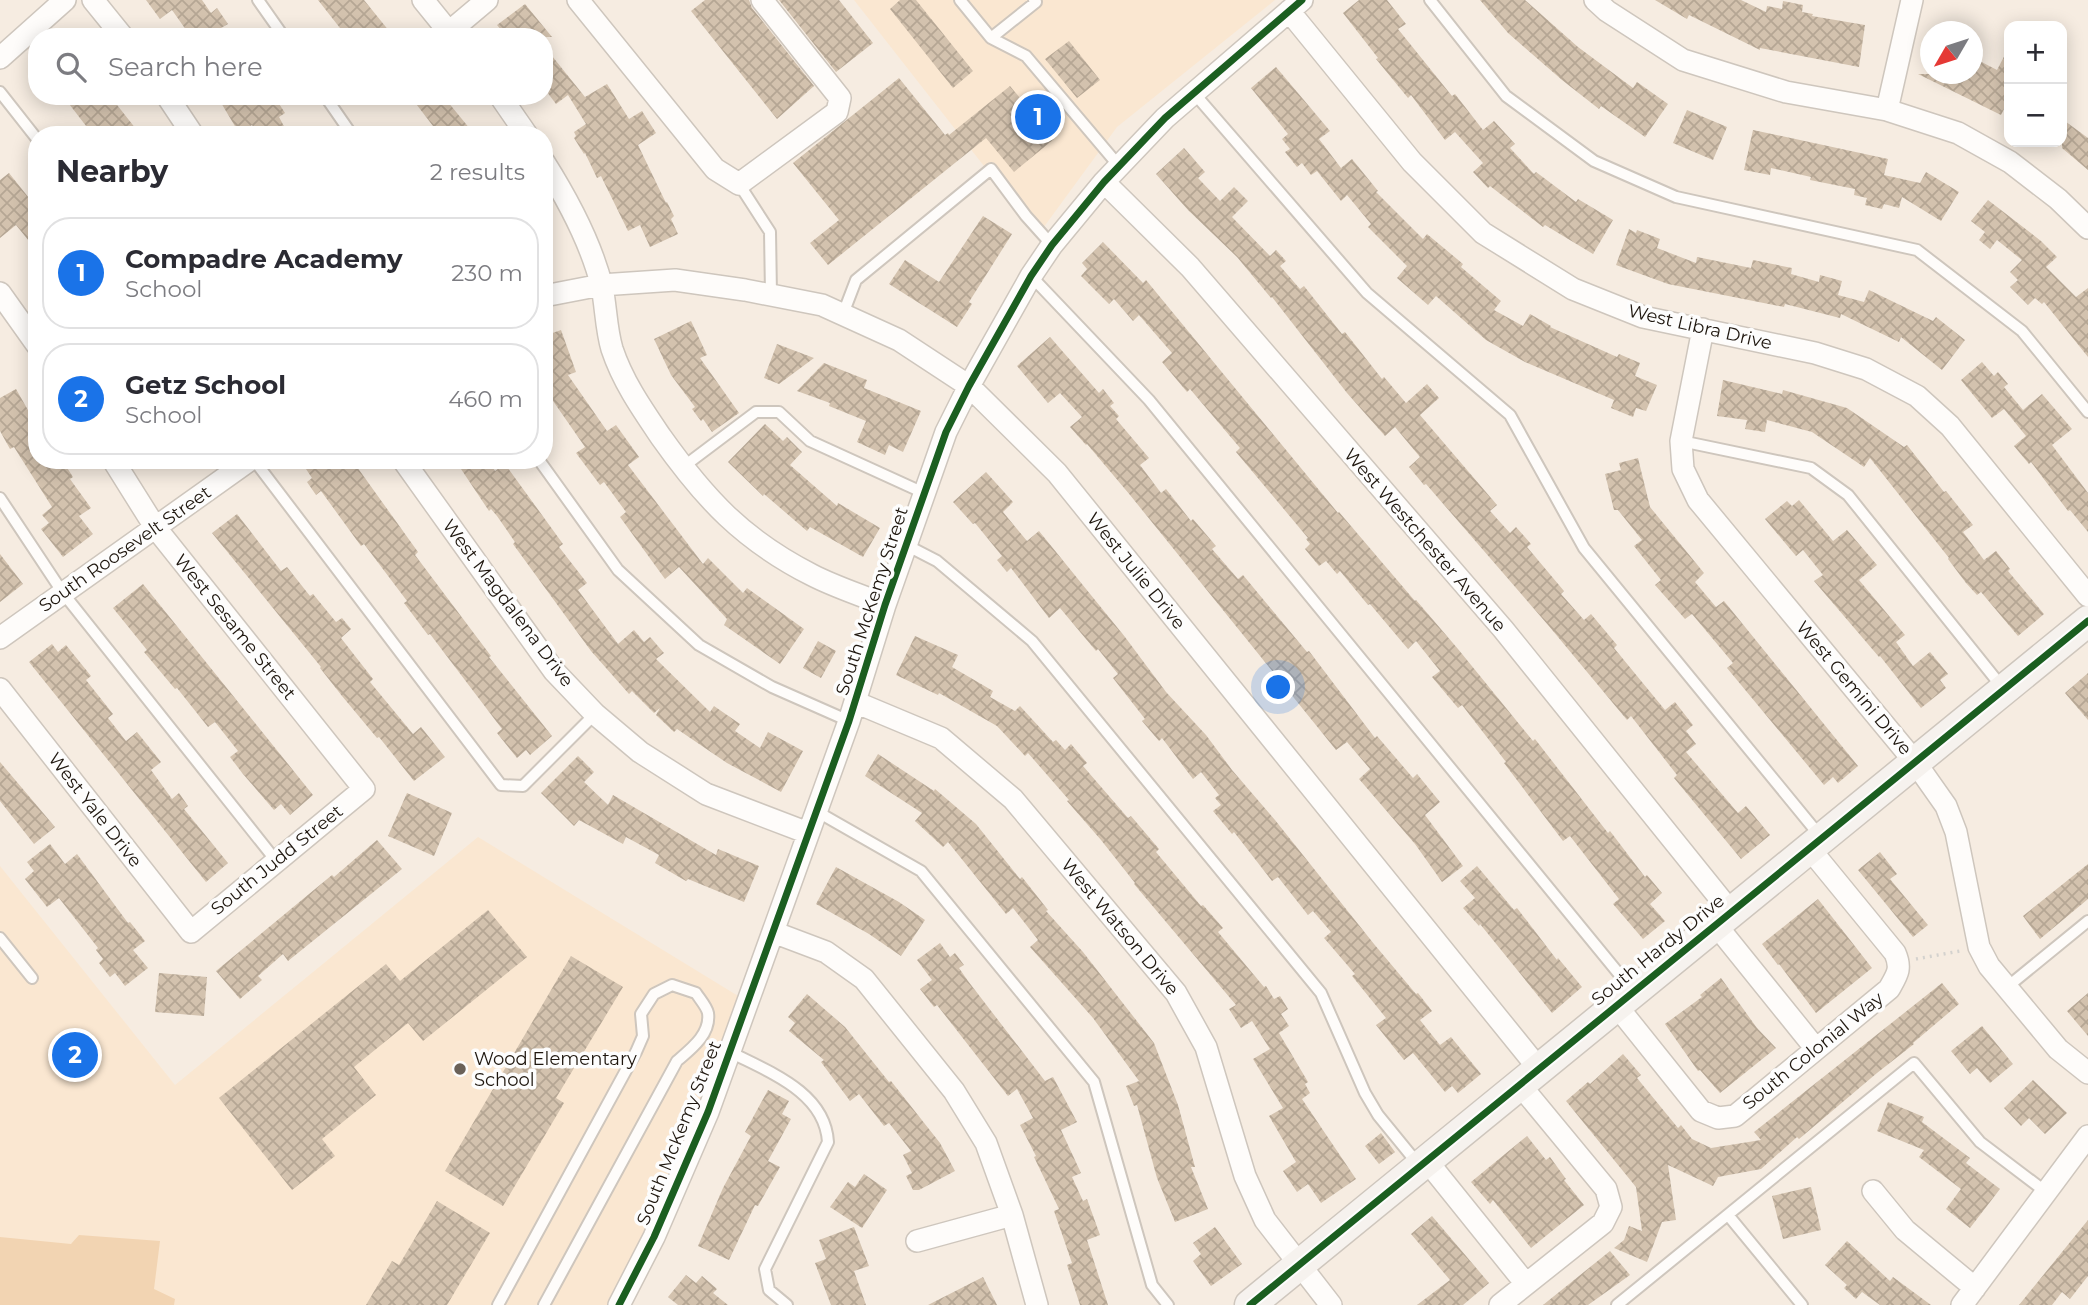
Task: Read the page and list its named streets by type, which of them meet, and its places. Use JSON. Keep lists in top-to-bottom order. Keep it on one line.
{"streets":{"street":["West Libra Drive","West Westchester Avenue","South Roosevelt Street","West Julie Drive","South McKemy Street","West Magdalena Drive","West Sesame Street","West Gemini Drive","West Yale Drive","South Judd Street","West Watson Drive","South Hardy Drive","South Colonial Way"]},"crossings":[["West Libra Drive","South McKemy Street"],["West Libra Drive","West Gemini Drive"],["West Westchester Avenue","South McKemy Street"],["West Westchester Avenue","South Hardy Drive"],["West Westchester Avenue","South Colonial Way"],["South Roosevelt Street","West Sesame Street"],["West Julie Drive","South McKemy Street"],["West Julie Drive","South Hardy Drive"],["South McKemy Street","West Magdalena Drive"],["South McKemy Street","West Watson Drive"],["West Sesame Street","South Judd Street"],["West Gemini Drive","South Hardy Drive"],["West Yale Drive","South Judd Street"],["West Watson Drive","South Hardy Drive"],["South Hardy Drive","South Colonial Way"]],"places":["Wood Elementary School"],"north":"bottom left","page":{"map_buttons":["+","−"],"search":"Search here","pins":["1","2"],"heading":["Nearby","2 results"],"list":[{"mark":"1","name":"Compadre Academy","note":"School","value":"230 m"},{"mark":"2","name":"Getz School","note":"School","value":"460 m"}]}}
